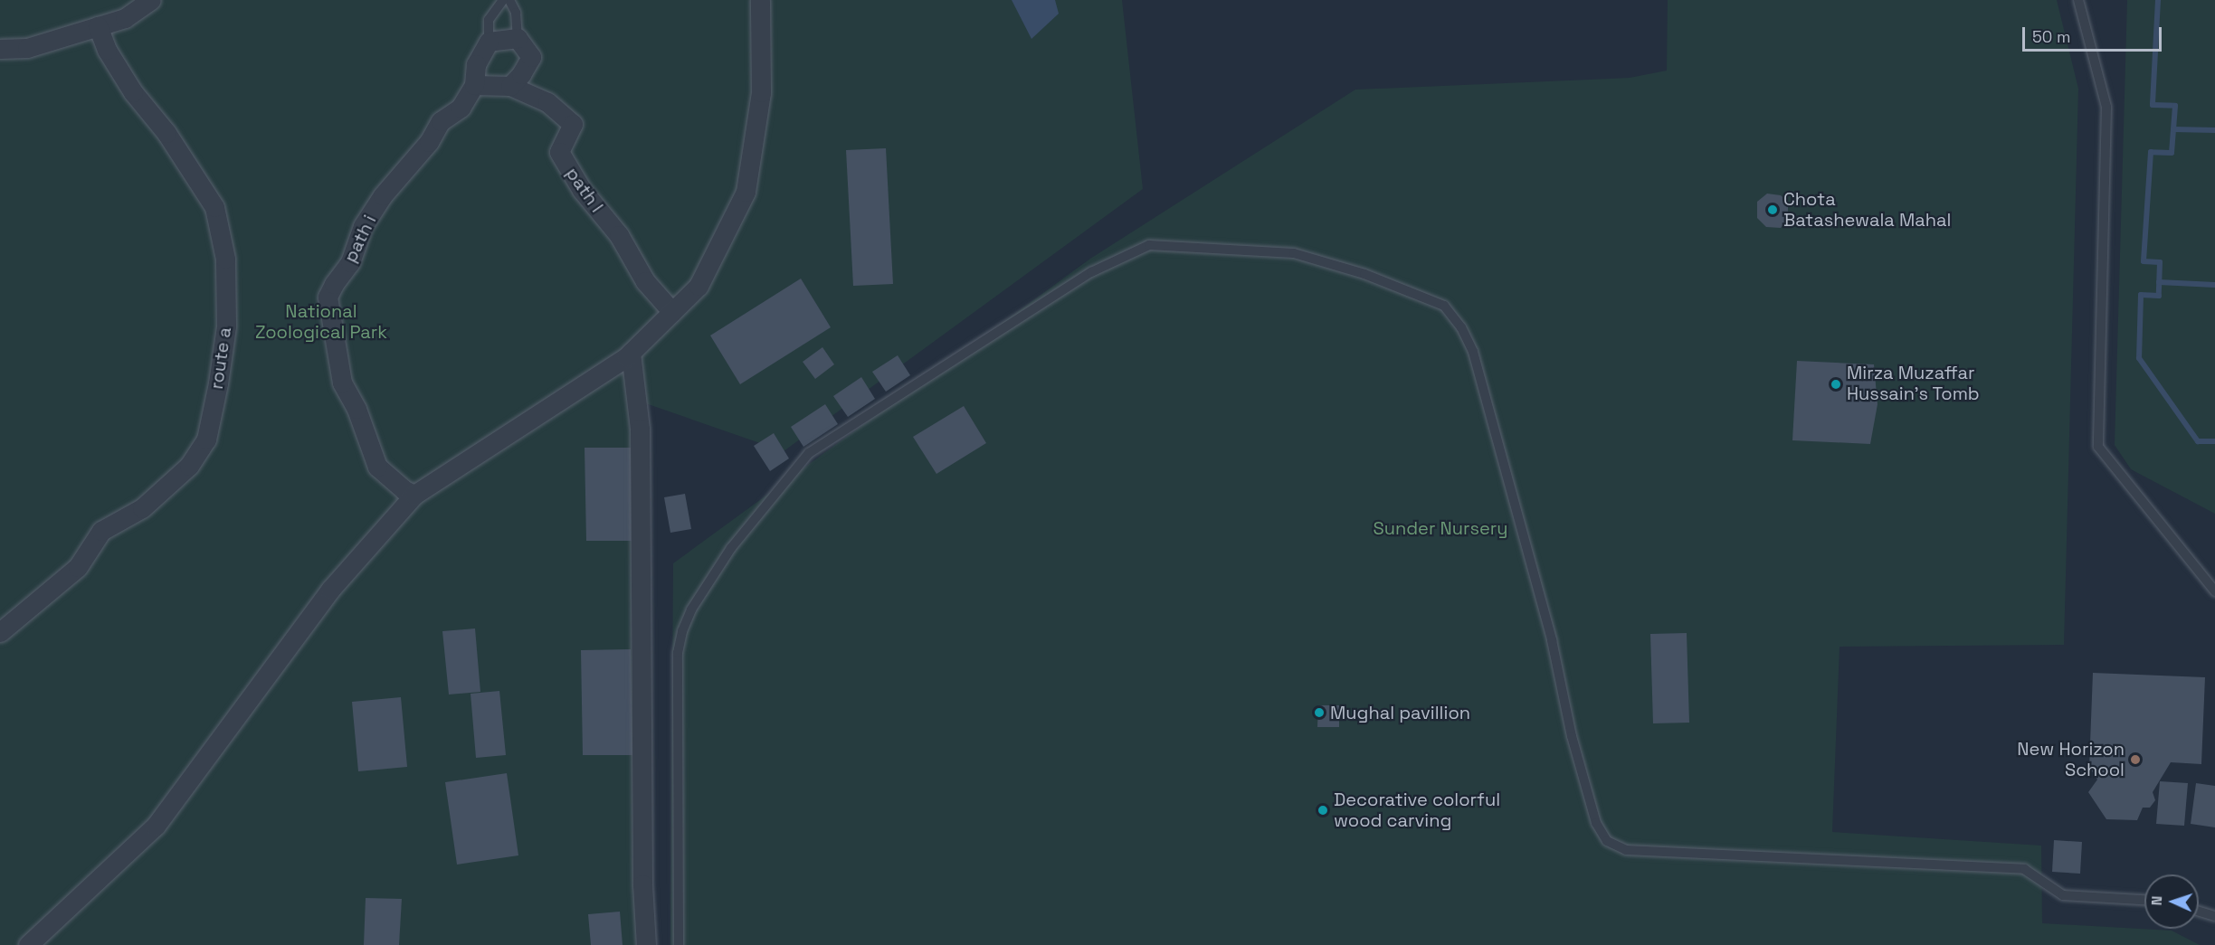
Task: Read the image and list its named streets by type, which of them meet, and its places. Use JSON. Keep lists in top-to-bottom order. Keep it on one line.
{"streets":{"street":["path l","path i","route a"]},"parks":["National Zoological Park","Sunder Nursery"],"places":["Chota Batashewala Mahal","Mirza Muzaffar Hussain’s Tomb","Mughal pavillion","New Horizon School","Decorative colorful wood carving"],"scale_bar":"50 m","north":"left"}
